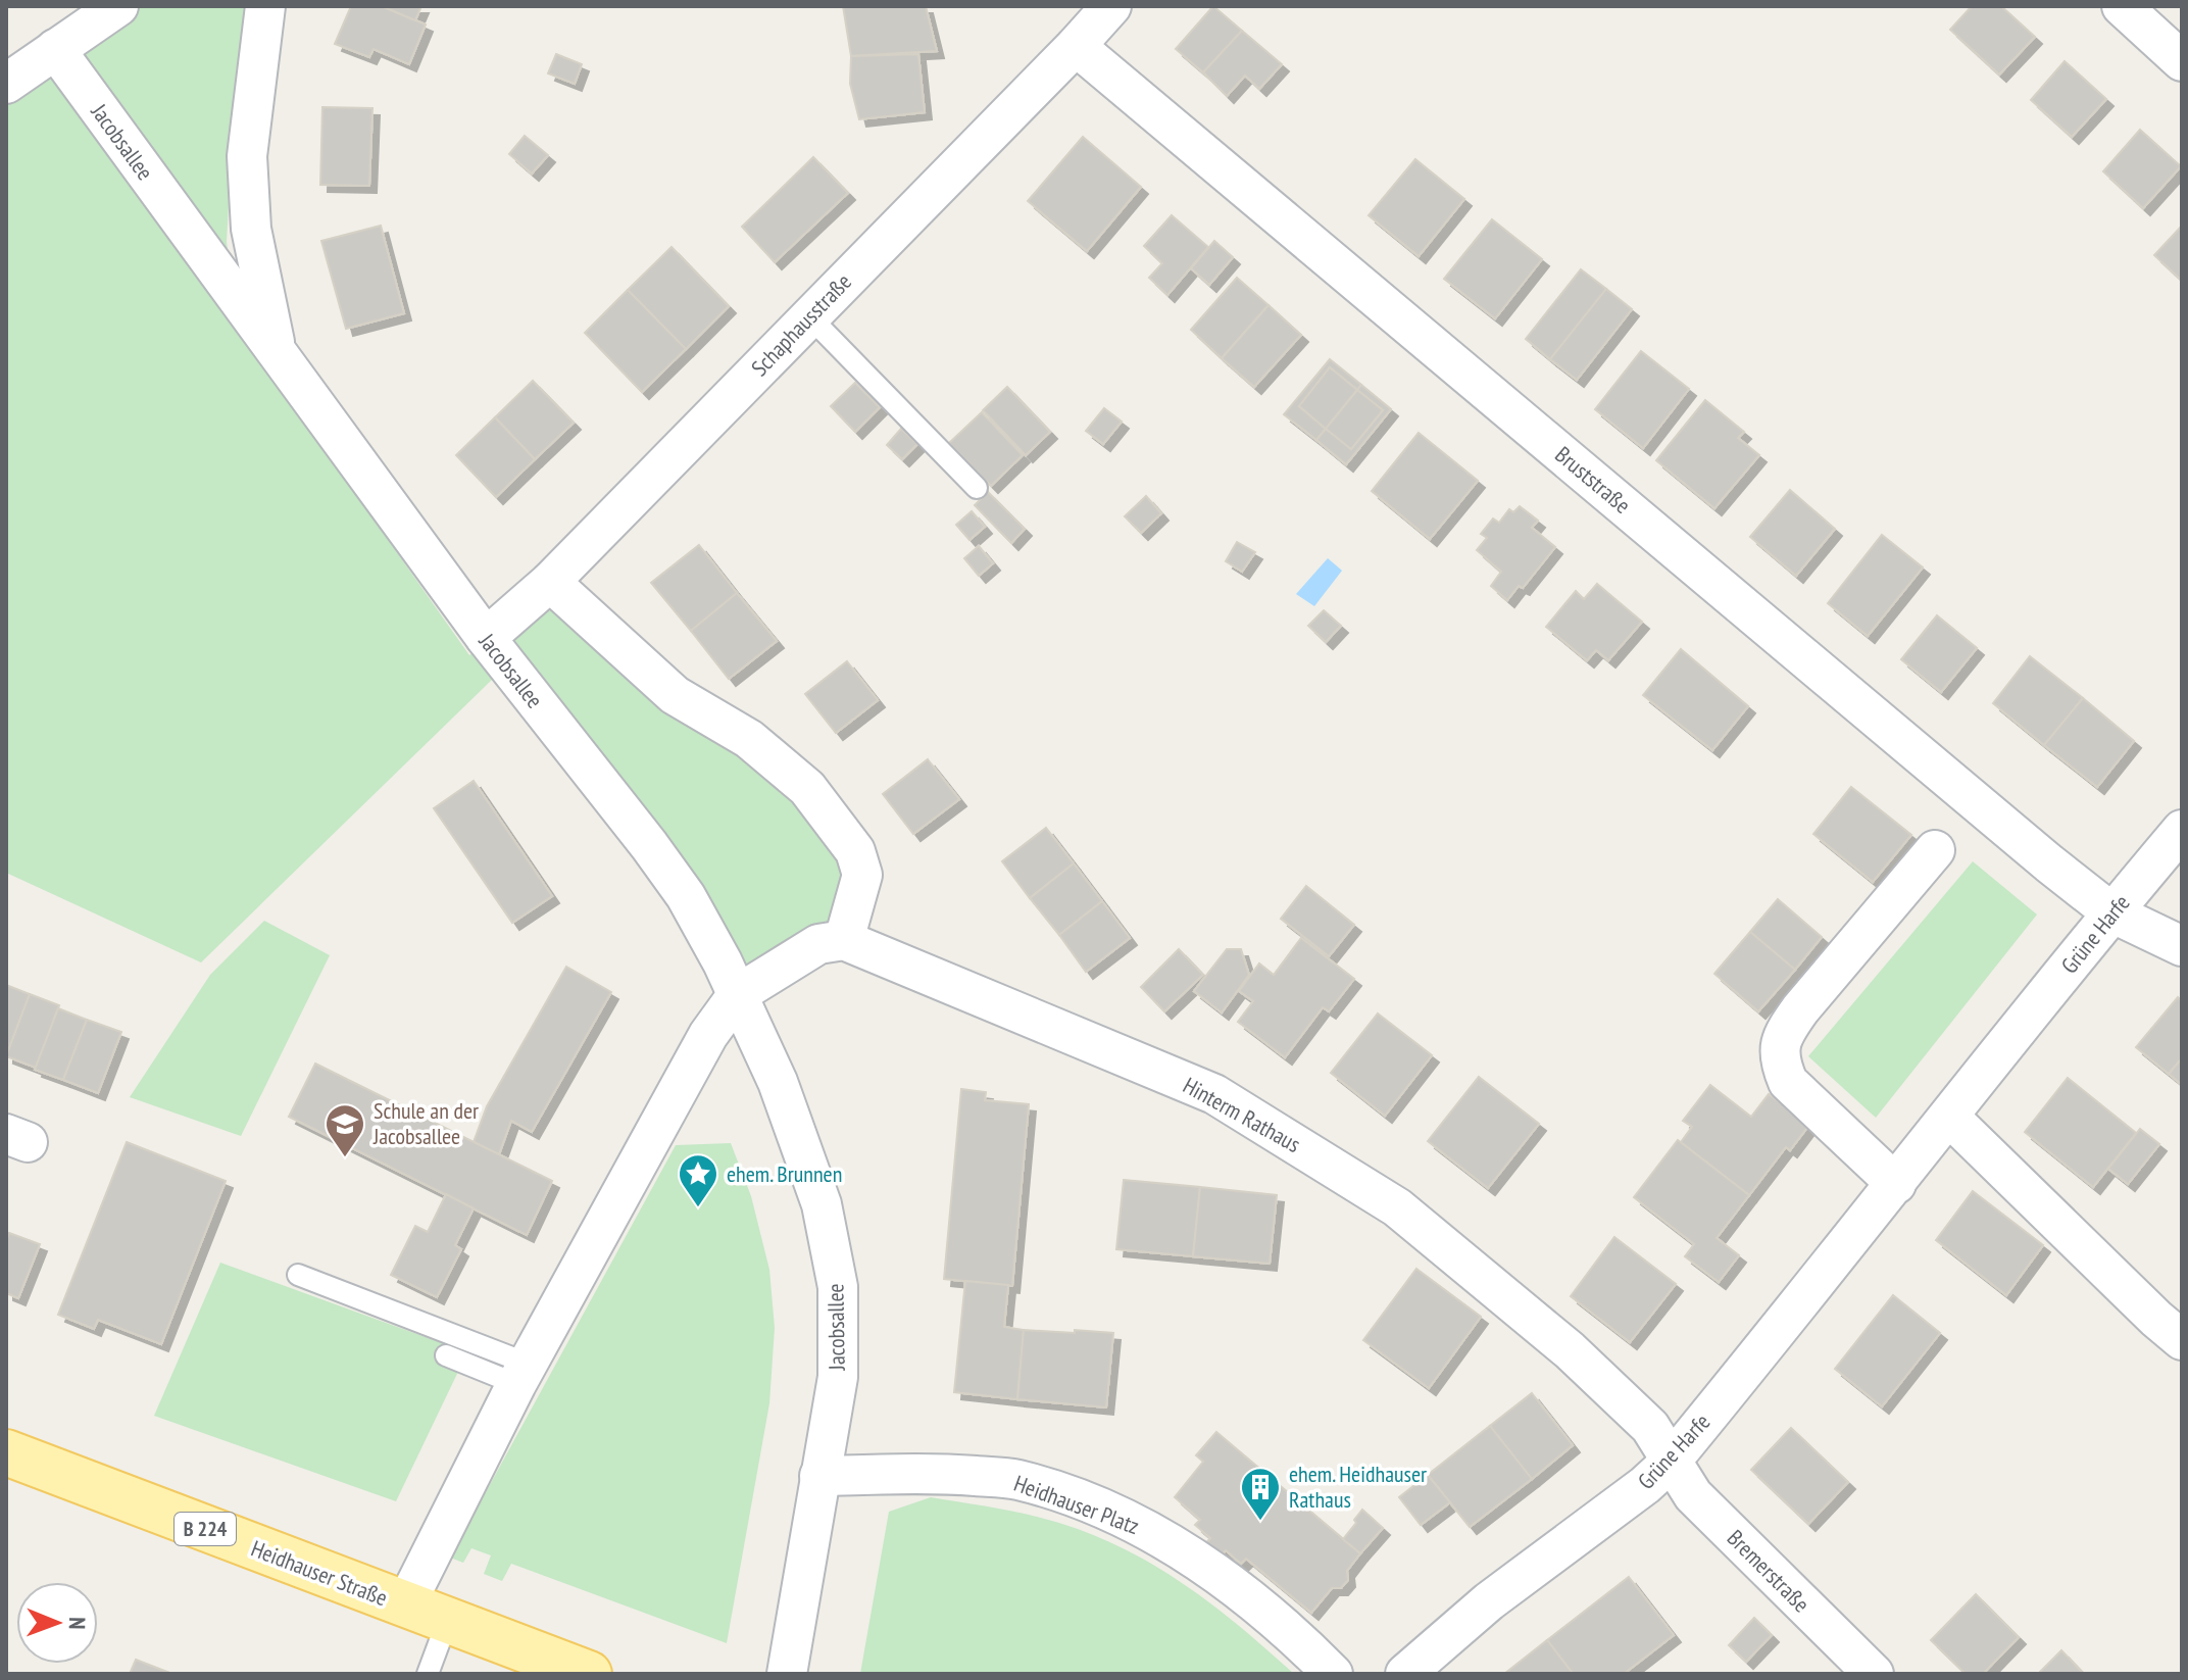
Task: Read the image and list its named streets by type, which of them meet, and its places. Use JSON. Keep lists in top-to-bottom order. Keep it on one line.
{"streets":{"main road":["B 224","Heidhauser Straße"],"street":["Jacobsallee","Schaphausstraße","Bruststraße","Grüne Harfe","Hinterm Rathaus","Heidhauser Platz","Bremerstraße"]},"crossings":[["Jacobsallee","Schaphausstraße"],["Jacobsallee","Heidhauser Platz"],["Schaphausstraße","Bruststraße"],["Bruststraße","Grüne Harfe"],["Grüne Harfe","Hinterm Rathaus"],["Grüne Harfe","Bremerstraße"],["Hinterm Rathaus","Bremerstraße"]],"places":{"school or university":["Schule an der Jacobsallee"],"place":["ehem. Brunnen"],"building":["ehem. Heidhauser Rathaus"]},"north":"right"}
